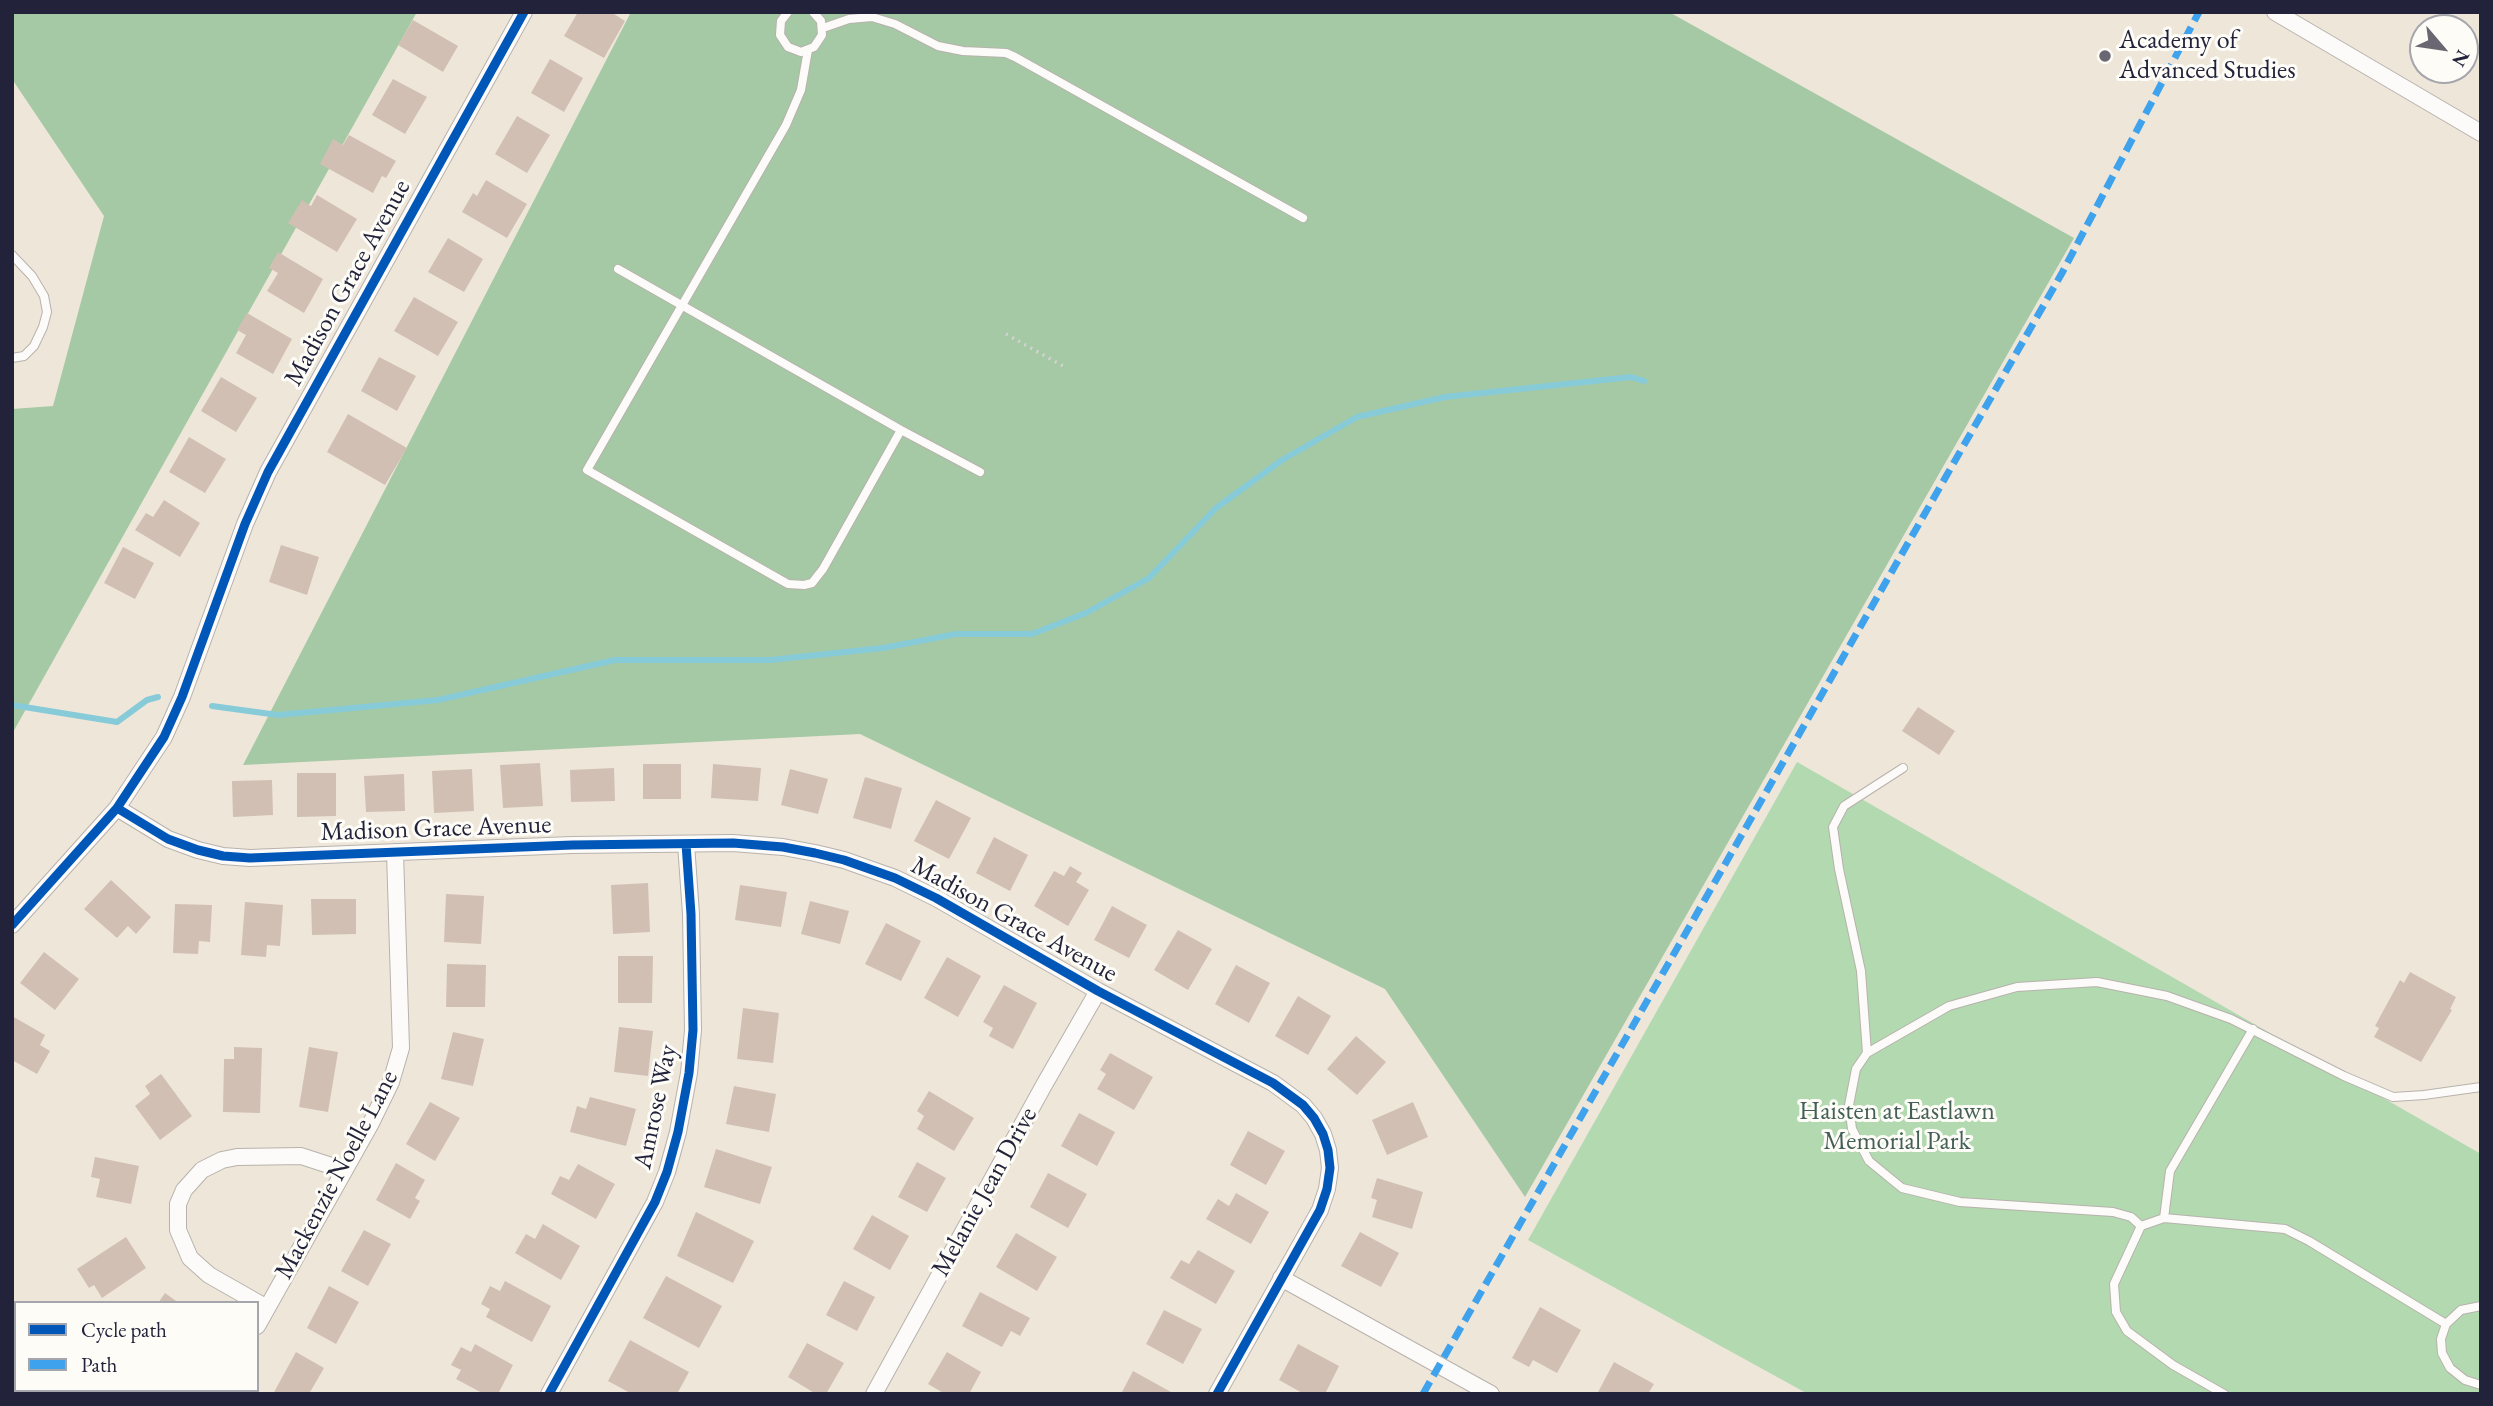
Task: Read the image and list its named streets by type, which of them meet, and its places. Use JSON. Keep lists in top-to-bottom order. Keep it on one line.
{"streets":{"street":["Madison Grace Avenue","Amrose Way","Mackenzie Noelle Lane","Melanie Jean Drive"]},"crossings":[["Madison Grace Avenue","Amrose Way"],["Madison Grace Avenue","Mackenzie Noelle Lane"],["Madison Grace Avenue","Melanie Jean Drive"]],"parks":["Haisten at Eastlawn Memorial Park"],"places":["Academy of Advanced Studies"],"legend":["Cycle path","Path"],"north":"bottom right"}
